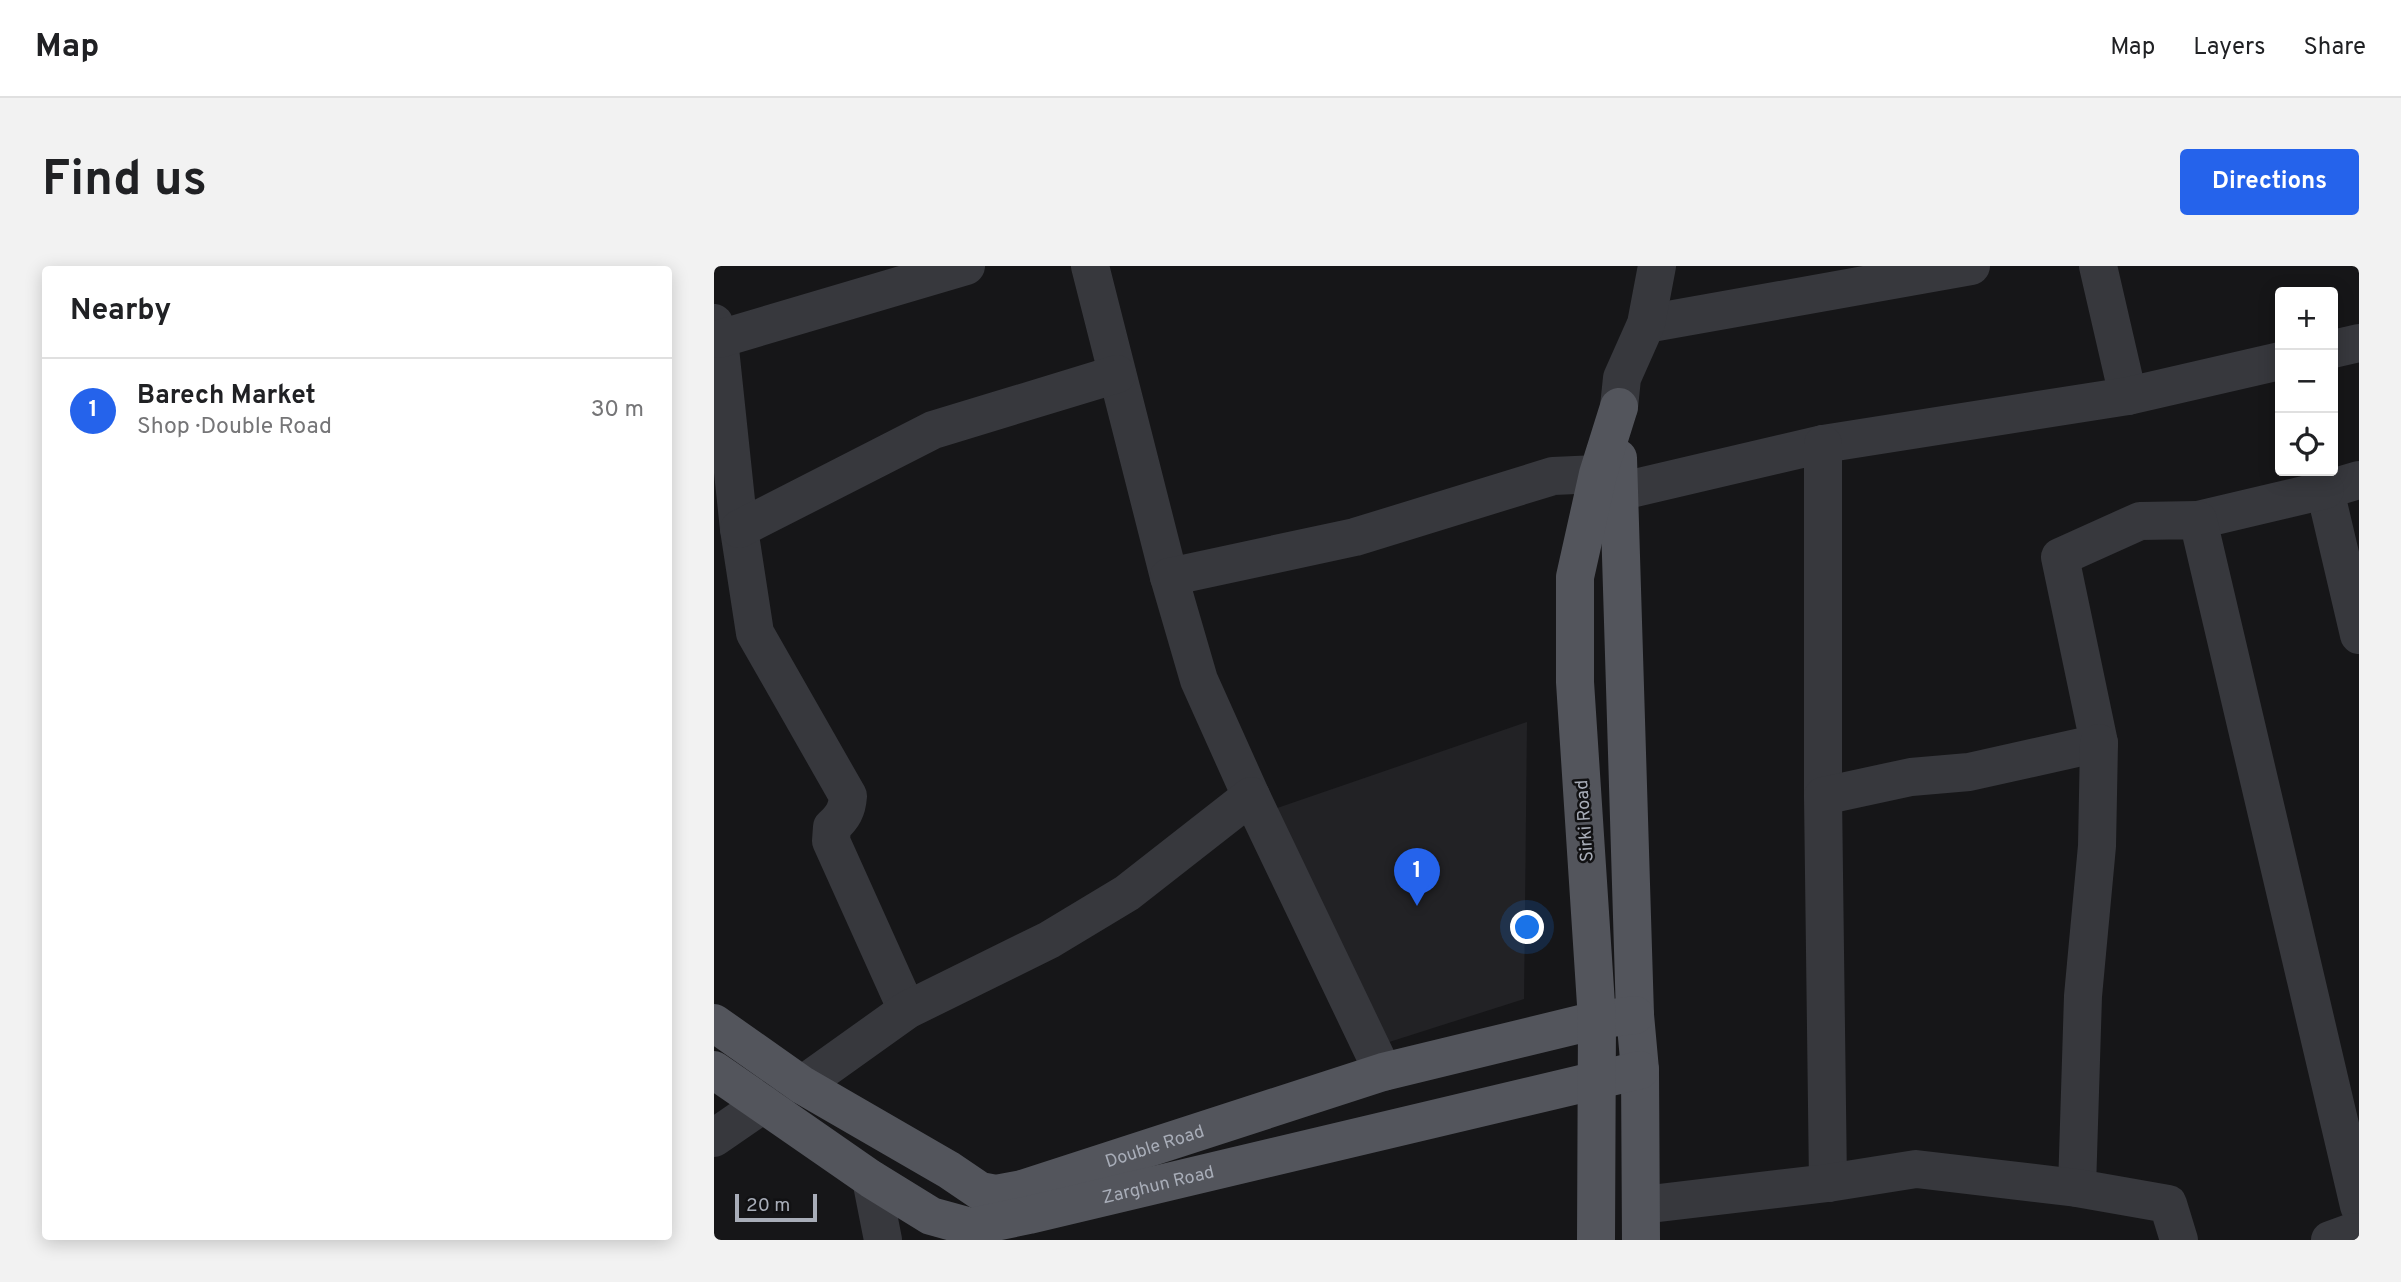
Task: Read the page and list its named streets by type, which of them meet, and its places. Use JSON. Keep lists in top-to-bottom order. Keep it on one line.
{"streets":{"main road":["Sirki Road","Double Road","Zarghun Road"]},"crossings":[["Sirki Road","Double Road"],["Sirki Road","Zarghun Road"],["Double Road","Zarghun Road"]],"scale_bar":"20 m","page":{"header":"Map","nav":["Map","Layers","Share"],"buttons":"Directions","title":"Find us","heading":"Nearby","map_buttons":["+","−"],"list":[{"mark":"1","name":"Barech Market","note":"Shop · Double Road","value":"30 m"}],"pins":"1","scale":"20 m"}}
